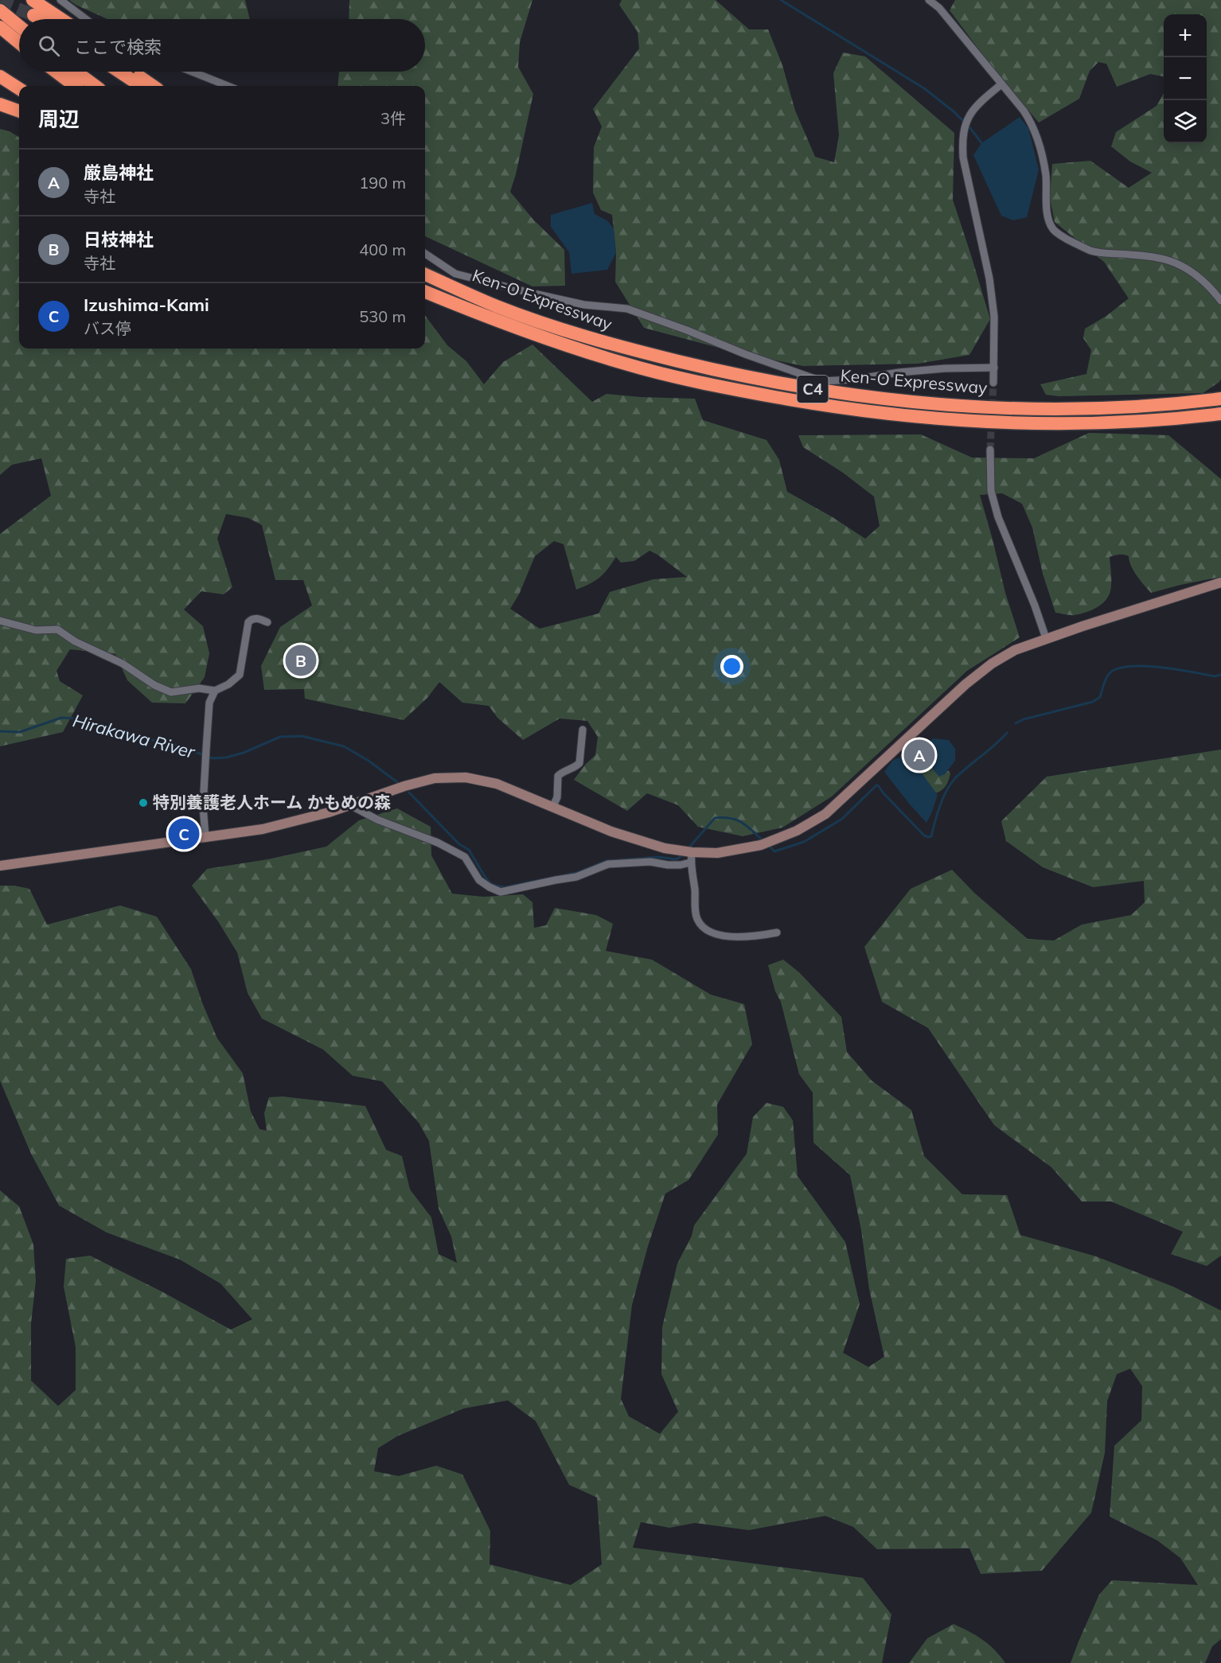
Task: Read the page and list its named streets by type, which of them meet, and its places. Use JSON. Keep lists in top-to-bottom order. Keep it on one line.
{"streets":{"highway":["Ken-O Expressway","C4"]},"water":["Hirakawa River"],"places":["特別養護老人ホーム かもめの森"],"page":{"map_buttons":["+","−"],"search":"ここで検索","heading":["周辺","3件"],"list":[{"mark":"A","name":"厳島神社","note":"寺社","value":"190 m"},{"mark":"B","name":"日枝神社","note":"寺社","value":"400 m"},{"mark":"C","name":"Izushima-Kami","note":"バス停","value":"530 m"}],"pins":["B","A","C"]}}
